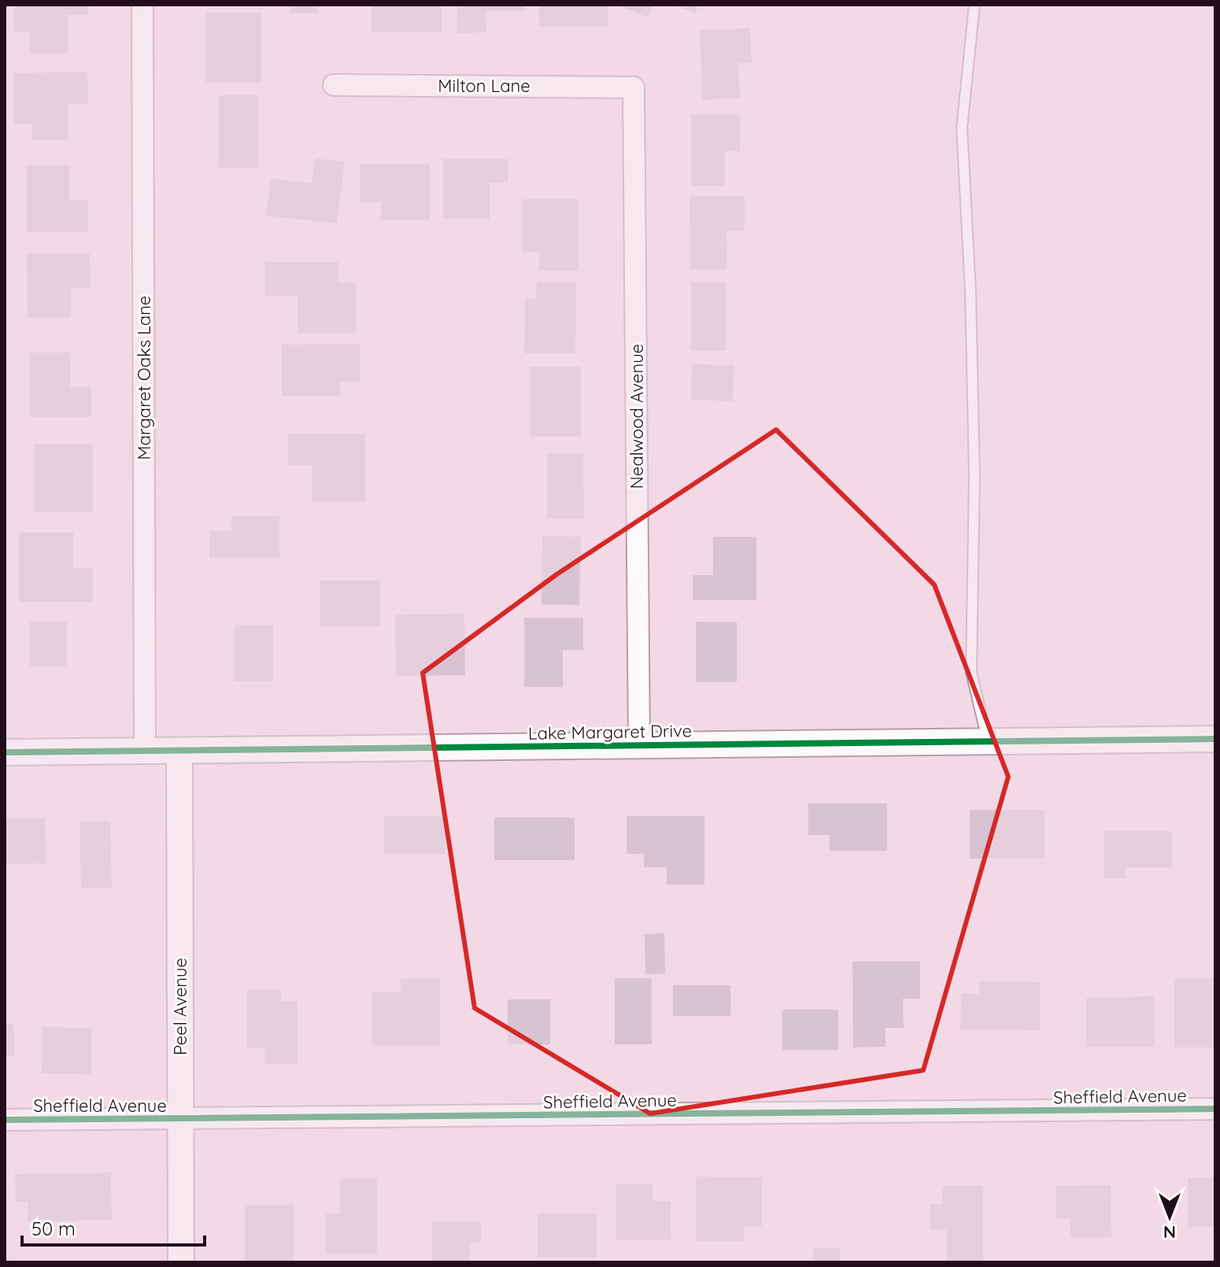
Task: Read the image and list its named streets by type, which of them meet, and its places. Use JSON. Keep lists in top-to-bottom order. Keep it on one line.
{"streets":{"street":["Milton Lane","Margaret Oaks Lane","Nealwood Avenue","Lake Margaret Drive","Peel Avenue","Sheffield Avenue"]},"crossings":[["Milton Lane","Nealwood Avenue"],["Margaret Oaks Lane","Lake Margaret Drive"],["Nealwood Avenue","Lake Margaret Drive"],["Lake Margaret Drive","Peel Avenue"],["Peel Avenue","Sheffield Avenue"]],"scale_bar":"50 m","north":"bottom"}
